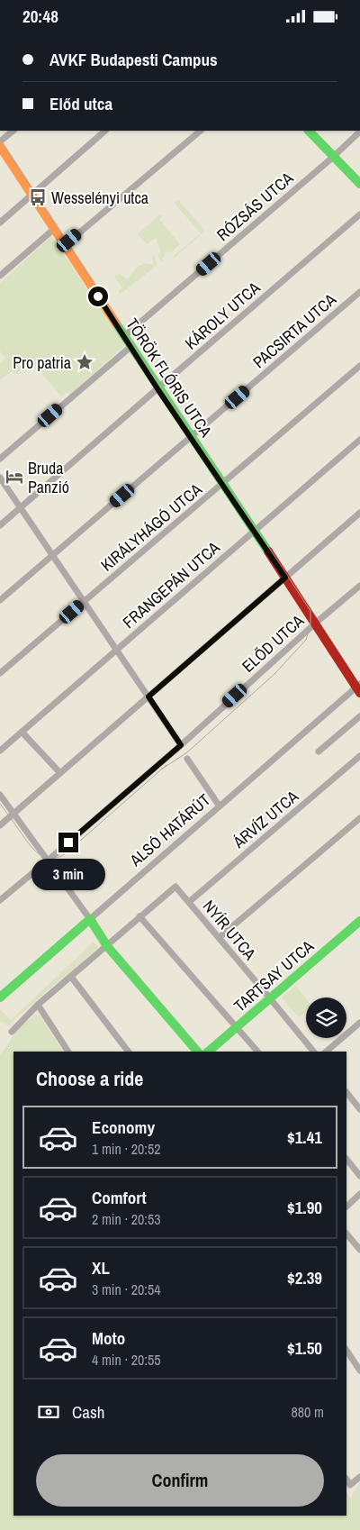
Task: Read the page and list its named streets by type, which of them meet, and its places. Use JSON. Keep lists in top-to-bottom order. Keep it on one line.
{"streets":{"street":["RÓZSÁS UTCA","KÁROLY UTCA","PACSIRTA UTCA","TÖRÖK FLÓRIS UTCA","KIRÁLYHÁGÓ UTCA","FRANGEPÁN UTCA","ELŐD UTCA","ÁRVÍZ UTCA","ALSÓ HATÁRÚT","NYÍR UTCA","TARTSAY UTCA"]},"crossings":[["RÓZSÁS UTCA","TÖRÖK FLÓRIS UTCA"],["KÁROLY UTCA","TÖRÖK FLÓRIS UTCA"],["PACSIRTA UTCA","TÖRÖK FLÓRIS UTCA"],["TÖRÖK FLÓRIS UTCA","KIRÁLYHÁGÓ UTCA"],["TÖRÖK FLÓRIS UTCA","FRANGEPÁN UTCA"],["TÖRÖK FLÓRIS UTCA","ELŐD UTCA"],["TÖRÖK FLÓRIS UTCA","ALSÓ HATÁRÚT"],["ÁRVÍZ UTCA","NYÍR UTCA"],["NYÍR UTCA","TARTSAY UTCA"]],"places":{"bus stop":["Wesselényi utca"],"place":["Pro patria"],"hotel":["Bruda Panzió"]},"page":{"status":"20:48","banner":["AVKF Budapesti Campus","Előd utca"],"bubble":"3 min","heading":"Choose a ride","list":[{"name":"Economy","note":"1 min · 20:52","value":"$1.41"},{"name":"Comfort","note":"2 min · 20:53","value":"$1.90"},{"name":"XL","note":"3 min · 20:54","value":"$2.39"},{"name":"Moto","note":"4 min · 20:55","value":"$1.50"}],"pay":["Cash","880 m"],"buttons":"Confirm"}}
